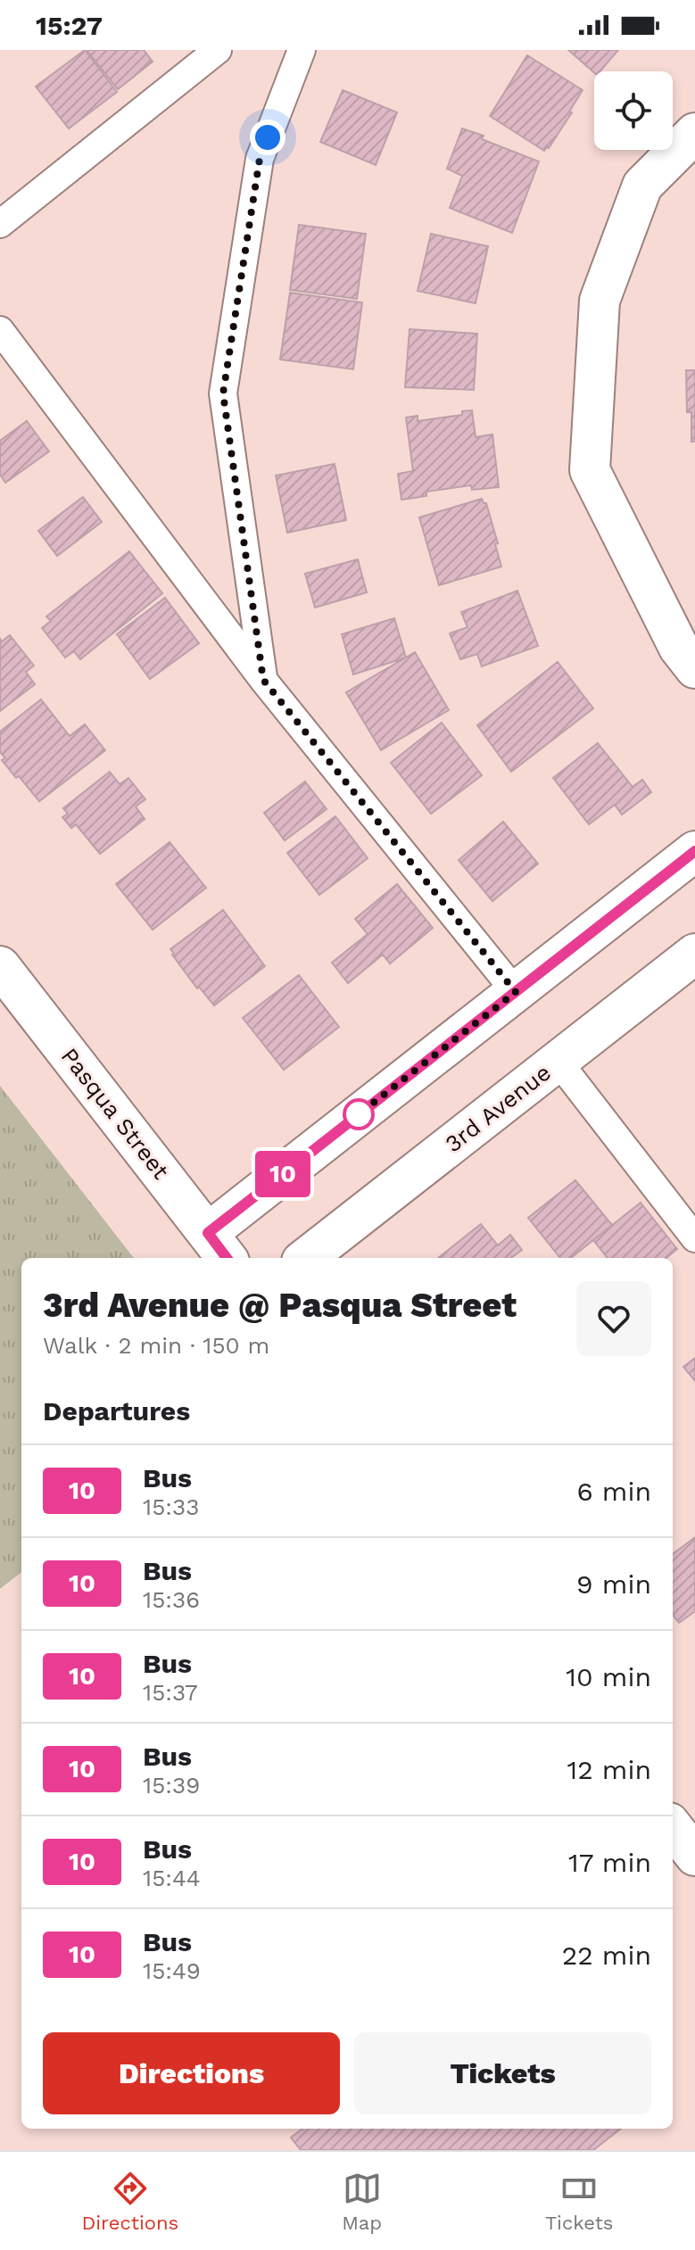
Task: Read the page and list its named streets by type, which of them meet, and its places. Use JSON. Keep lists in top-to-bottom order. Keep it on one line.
{"streets":{"street":["3rd Avenue","Pasqua Street"]},"lines":["bus line 10"],"page":{"status":"15:27","on_map":"10","heading":[["3rd Avenue @ Pasqua Street","Walk · 2 min · 150 m"],"Departures"],"list":[{"mark":"10","name":"Bus","note":"15:33","value":"6 min"},{"mark":"10","name":"Bus","note":"15:36","value":"9 min"},{"mark":"10","name":"Bus","note":"15:37","value":"10 min"},{"mark":"10","name":"Bus","note":"15:39","value":"12 min"},{"mark":"10","name":"Bus","note":"15:44","value":"17 min"},{"mark":"10","name":"Bus","note":"15:49","value":"22 min"}],"buttons":["Directions","Tickets"],"tabs":["Directions","Map","Tickets"]}}
